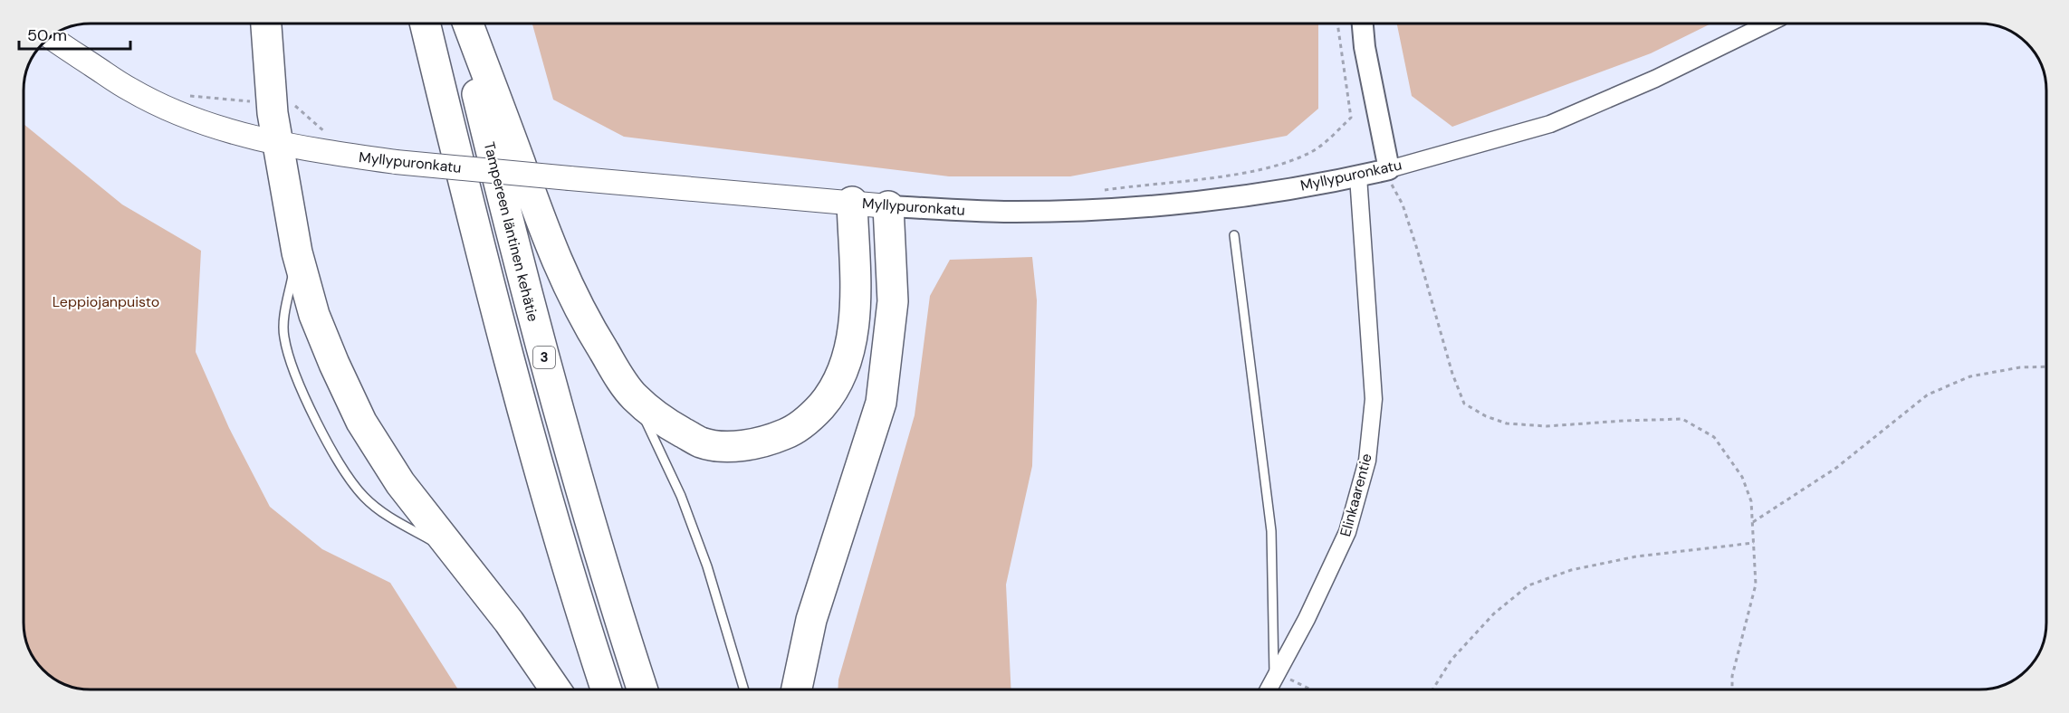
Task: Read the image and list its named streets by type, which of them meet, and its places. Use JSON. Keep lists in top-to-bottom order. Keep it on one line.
{"streets":{"highway":["Tampereen läntinen kehätie","3"],"main road":["Myllypuronkatu"],"street":["Elinkaarentie"]},"crossings":[["Myllypuronkatu","Elinkaarentie"]],"parks":["Leppiojanpuisto"],"scale_bar":"50 m"}
